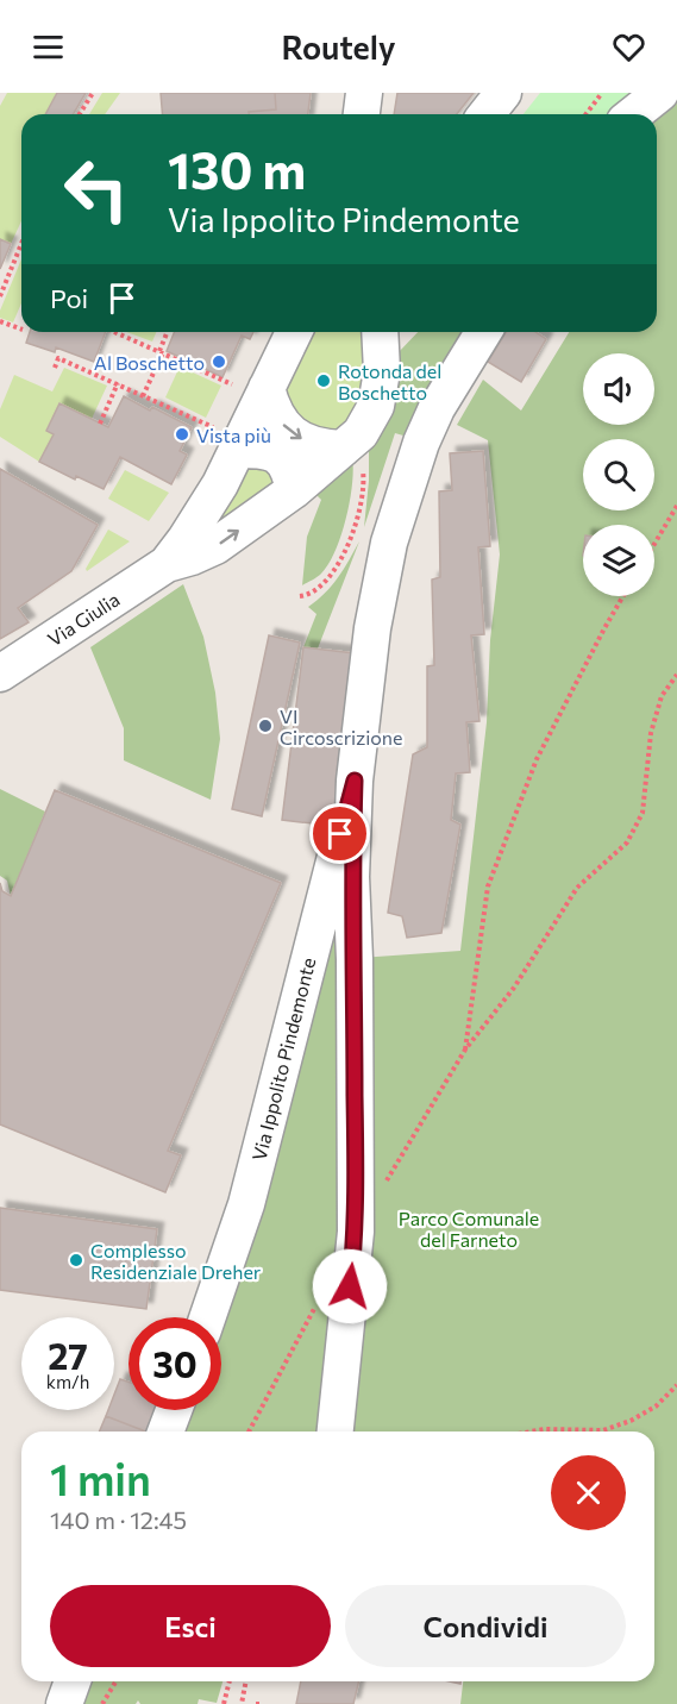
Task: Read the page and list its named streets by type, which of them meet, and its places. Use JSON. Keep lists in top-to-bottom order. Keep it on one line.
{"streets":{"street":["Via Giulia","Via Ippolito Pindemonte"]},"parks":["Parco Comunale del Farneto"],"places":["Al Boschetto","Rotonda del Boschetto","Vista più","VI Circoscrizione","Complesso Residenziale Dreher"],"page":{"header":"Routely","turn":["130 m","Via Ippolito Pindemonte"],"then":"Poi","speed":"27 km/h","limit":"30","heading":["1 min","140 m · 12:45"],"buttons":["Esci","Condividi"]}}
